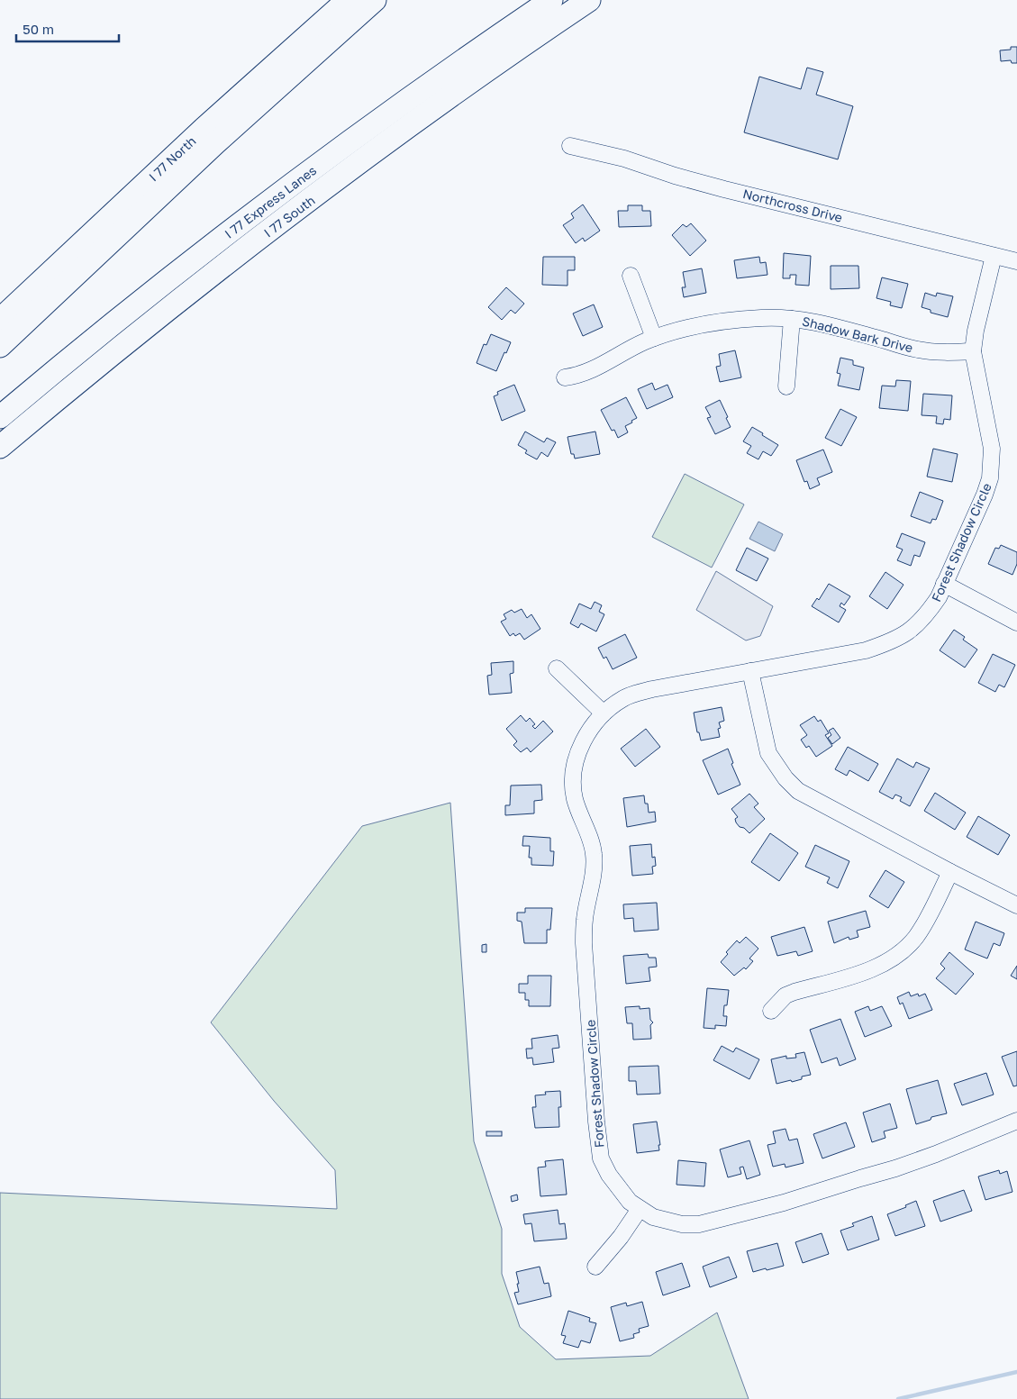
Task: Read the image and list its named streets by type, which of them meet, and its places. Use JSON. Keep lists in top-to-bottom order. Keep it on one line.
{"streets":{"highway":["I 77 North","I 77 Express Lanes","I 77 South"],"street":["Northcross Drive","Shadow Bark Drive","Forest Shadow Circle"]},"crossings":[["Northcross Drive","Forest Shadow Circle"],["Shadow Bark Drive","Forest Shadow Circle"]],"scale_bar":"50 m"}
